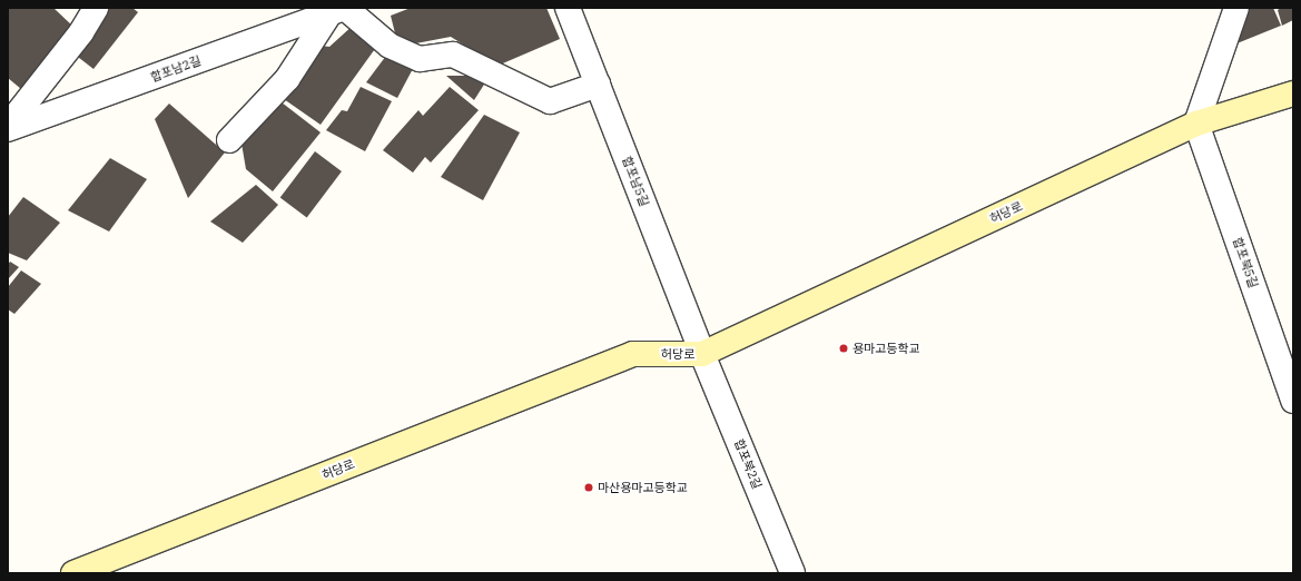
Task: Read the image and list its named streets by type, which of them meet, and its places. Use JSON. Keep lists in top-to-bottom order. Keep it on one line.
{"streets":{"main road":["허당로"],"street":["합포남2길","합포남5길","합포북5길","합포북2길"]},"crossings":[["합포남5길","허당로"],["합포남5길","합포북2길"],["허당로","합포북5길"],["허당로","합포북2길"]],"places":["용마고등학교","마산용마고등학교"]}
